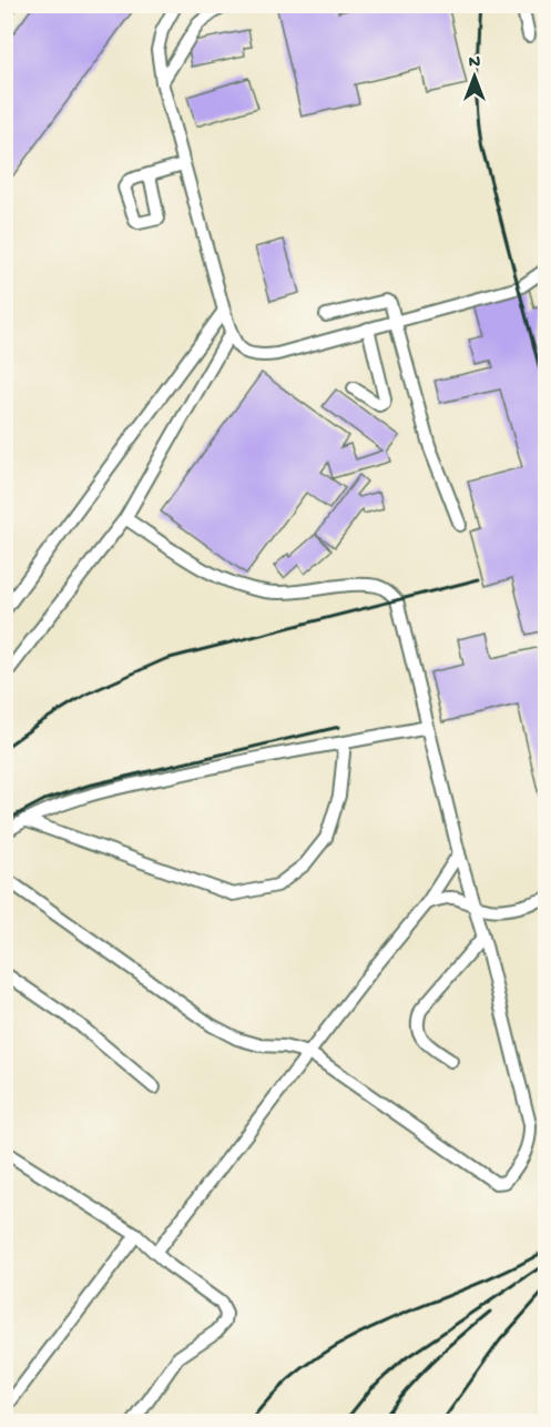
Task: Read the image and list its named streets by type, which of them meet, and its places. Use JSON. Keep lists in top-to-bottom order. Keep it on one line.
{"north":"top"}
